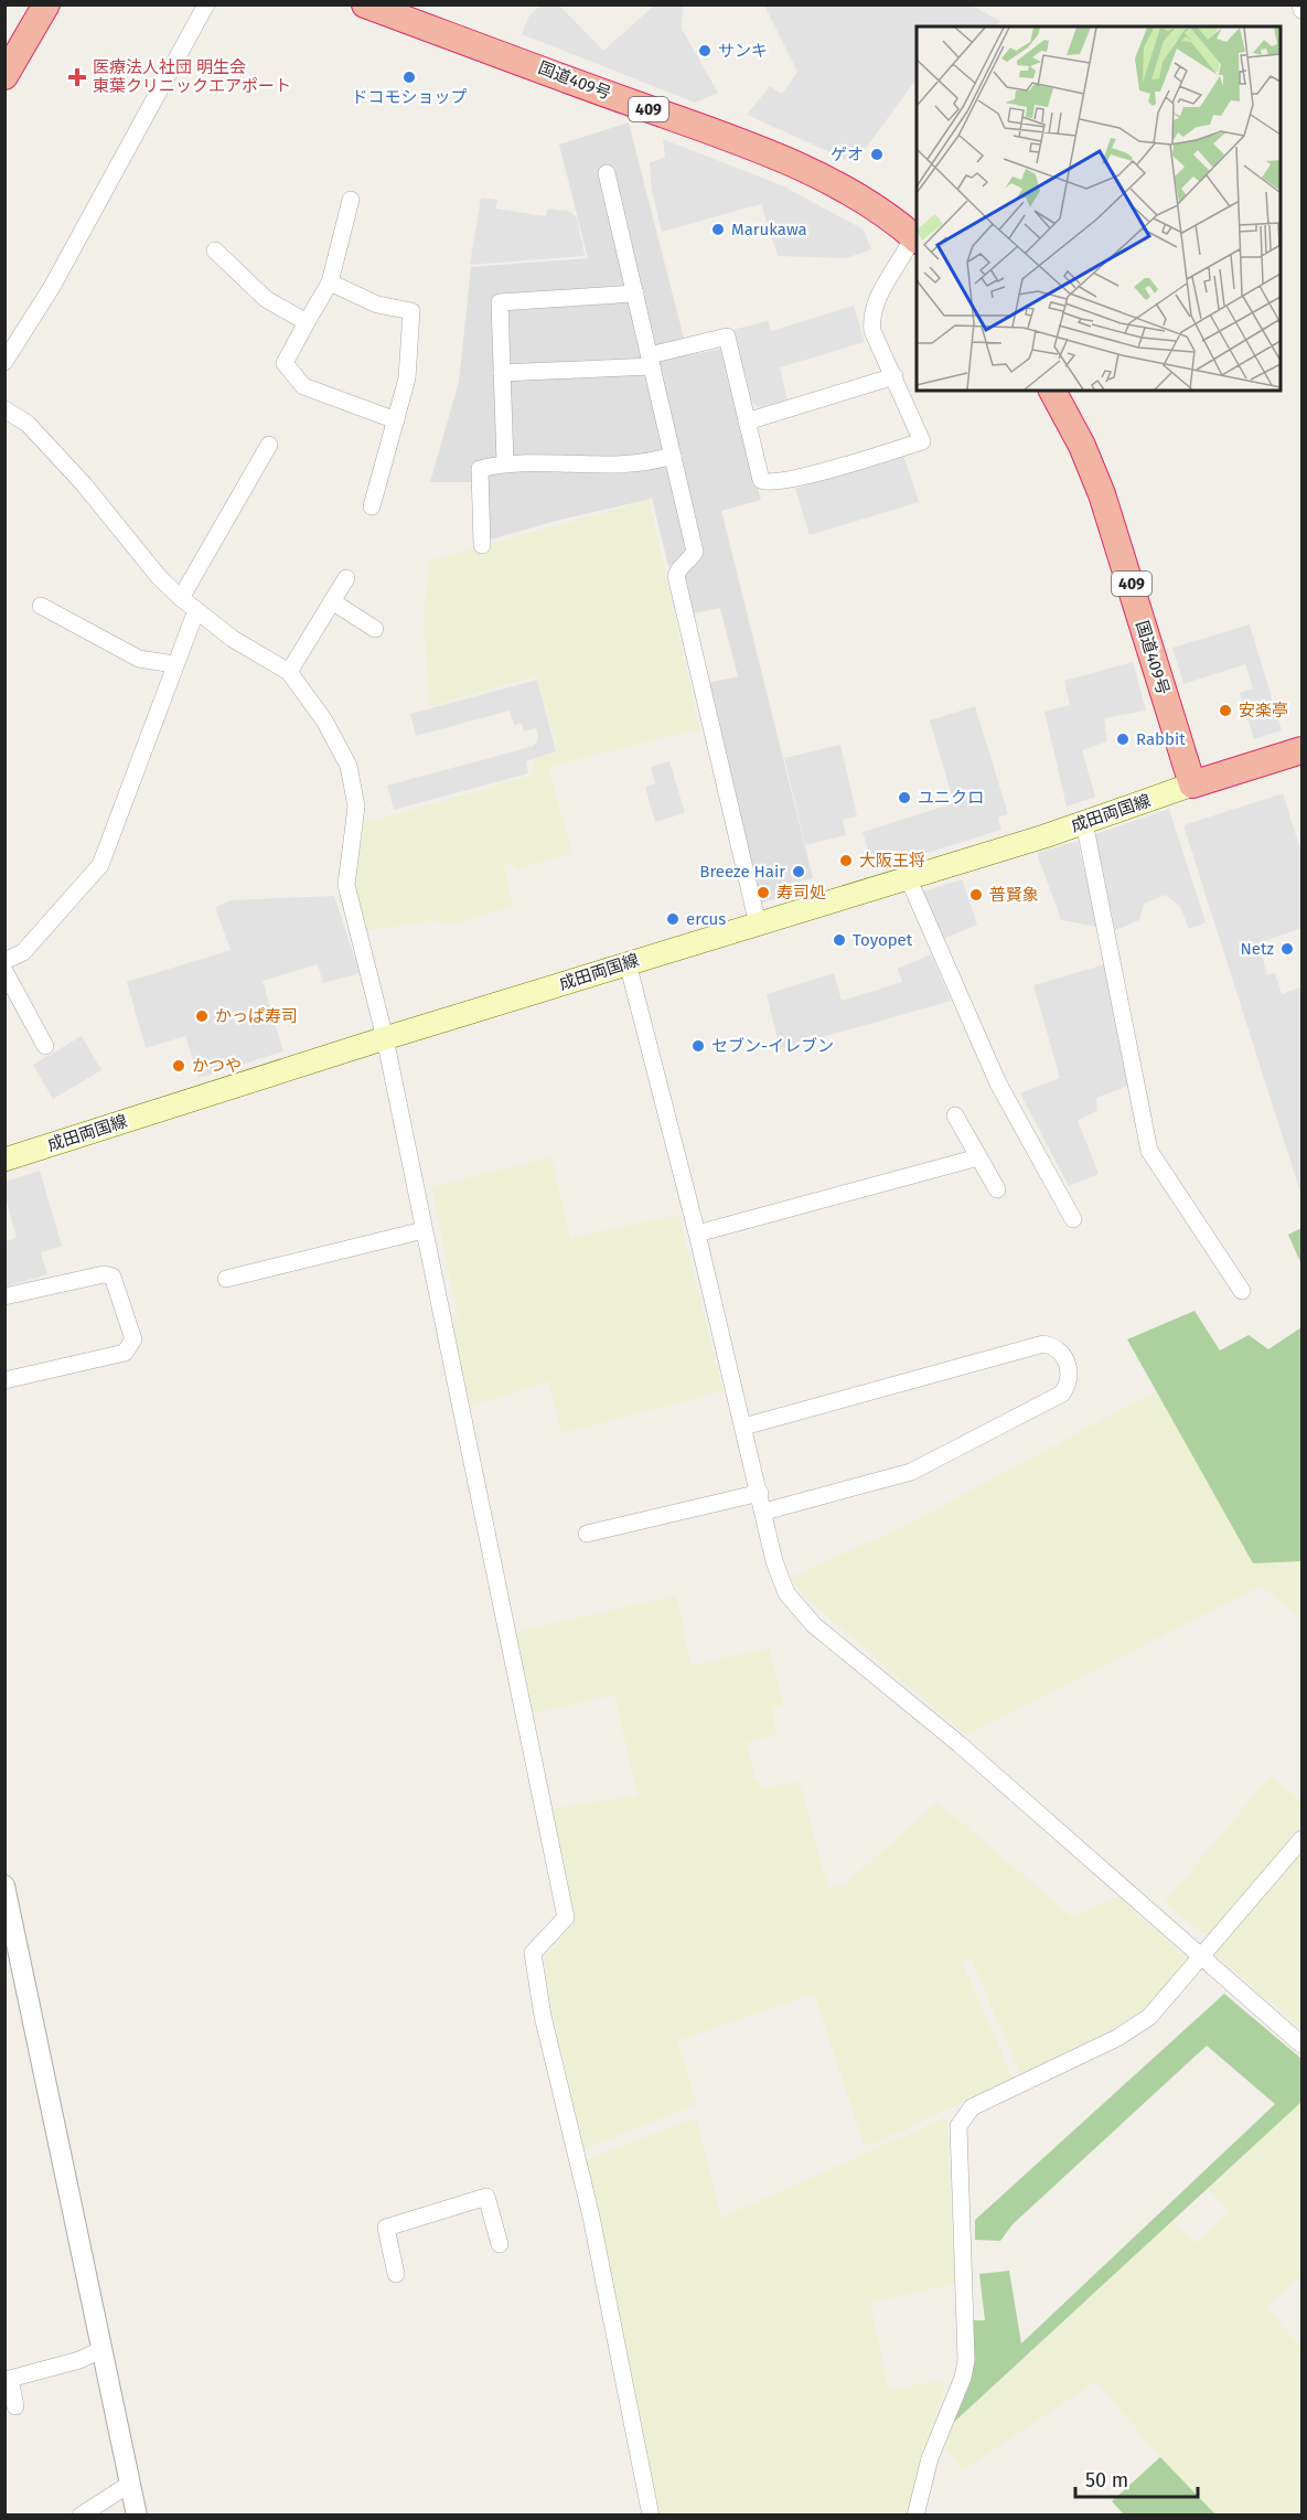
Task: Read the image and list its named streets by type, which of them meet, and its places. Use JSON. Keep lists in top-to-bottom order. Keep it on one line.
{"streets":{"highway":["国道409号","409"],"main road":["成田両国線"]},"crossings":[["国道409号","成田両国線"]],"places":{"other":["サンキ","ドコモショップ","ゲオ","Marukawa","安楽亭","Rabbit","ユニクロ","大阪王将","Breeze Hair","寿司処","普賢象","ercus","Toyopet","Netz","かっぱ寿司","セブン-イレブン","かつや"],"health":["医療法人社団 明生会 東葉クリニックエアポート"]},"scale_bar":"50 m"}
